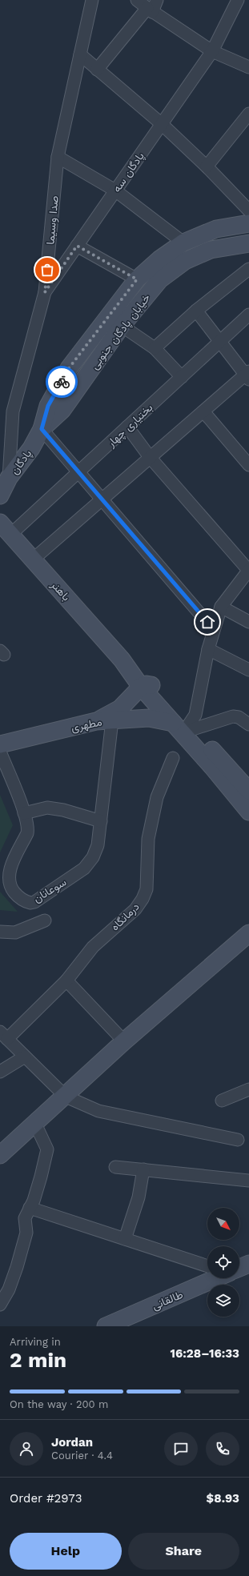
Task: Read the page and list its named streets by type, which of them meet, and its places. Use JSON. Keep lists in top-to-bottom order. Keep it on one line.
{"streets":{"street":["پادگان سه","صدا وسیما","خیابان پادگان جنوبی","بختیاری چهار","پادگان","باهنر","مطهری","سوعانان","درمانگاه","طالقانی"]},"crossings":[["پادگان سه","صدا وسیما"],["صدا وسیما","پادگان"],["خیابان پادگان جنوبی","پادگان"],["بختیاری چهار","باهنر"],["باهنر","مطهری"],["مطهری","سوعانان"]],"north":"bottom right","page":{"heading":["2 min","Arriving in","16:28–16:33"],"panel":["Jordan","Courier · 4.4","Order #2973","$8.93"],"bar":"On the way · 200 m","buttons":["Help","Share"]}}
